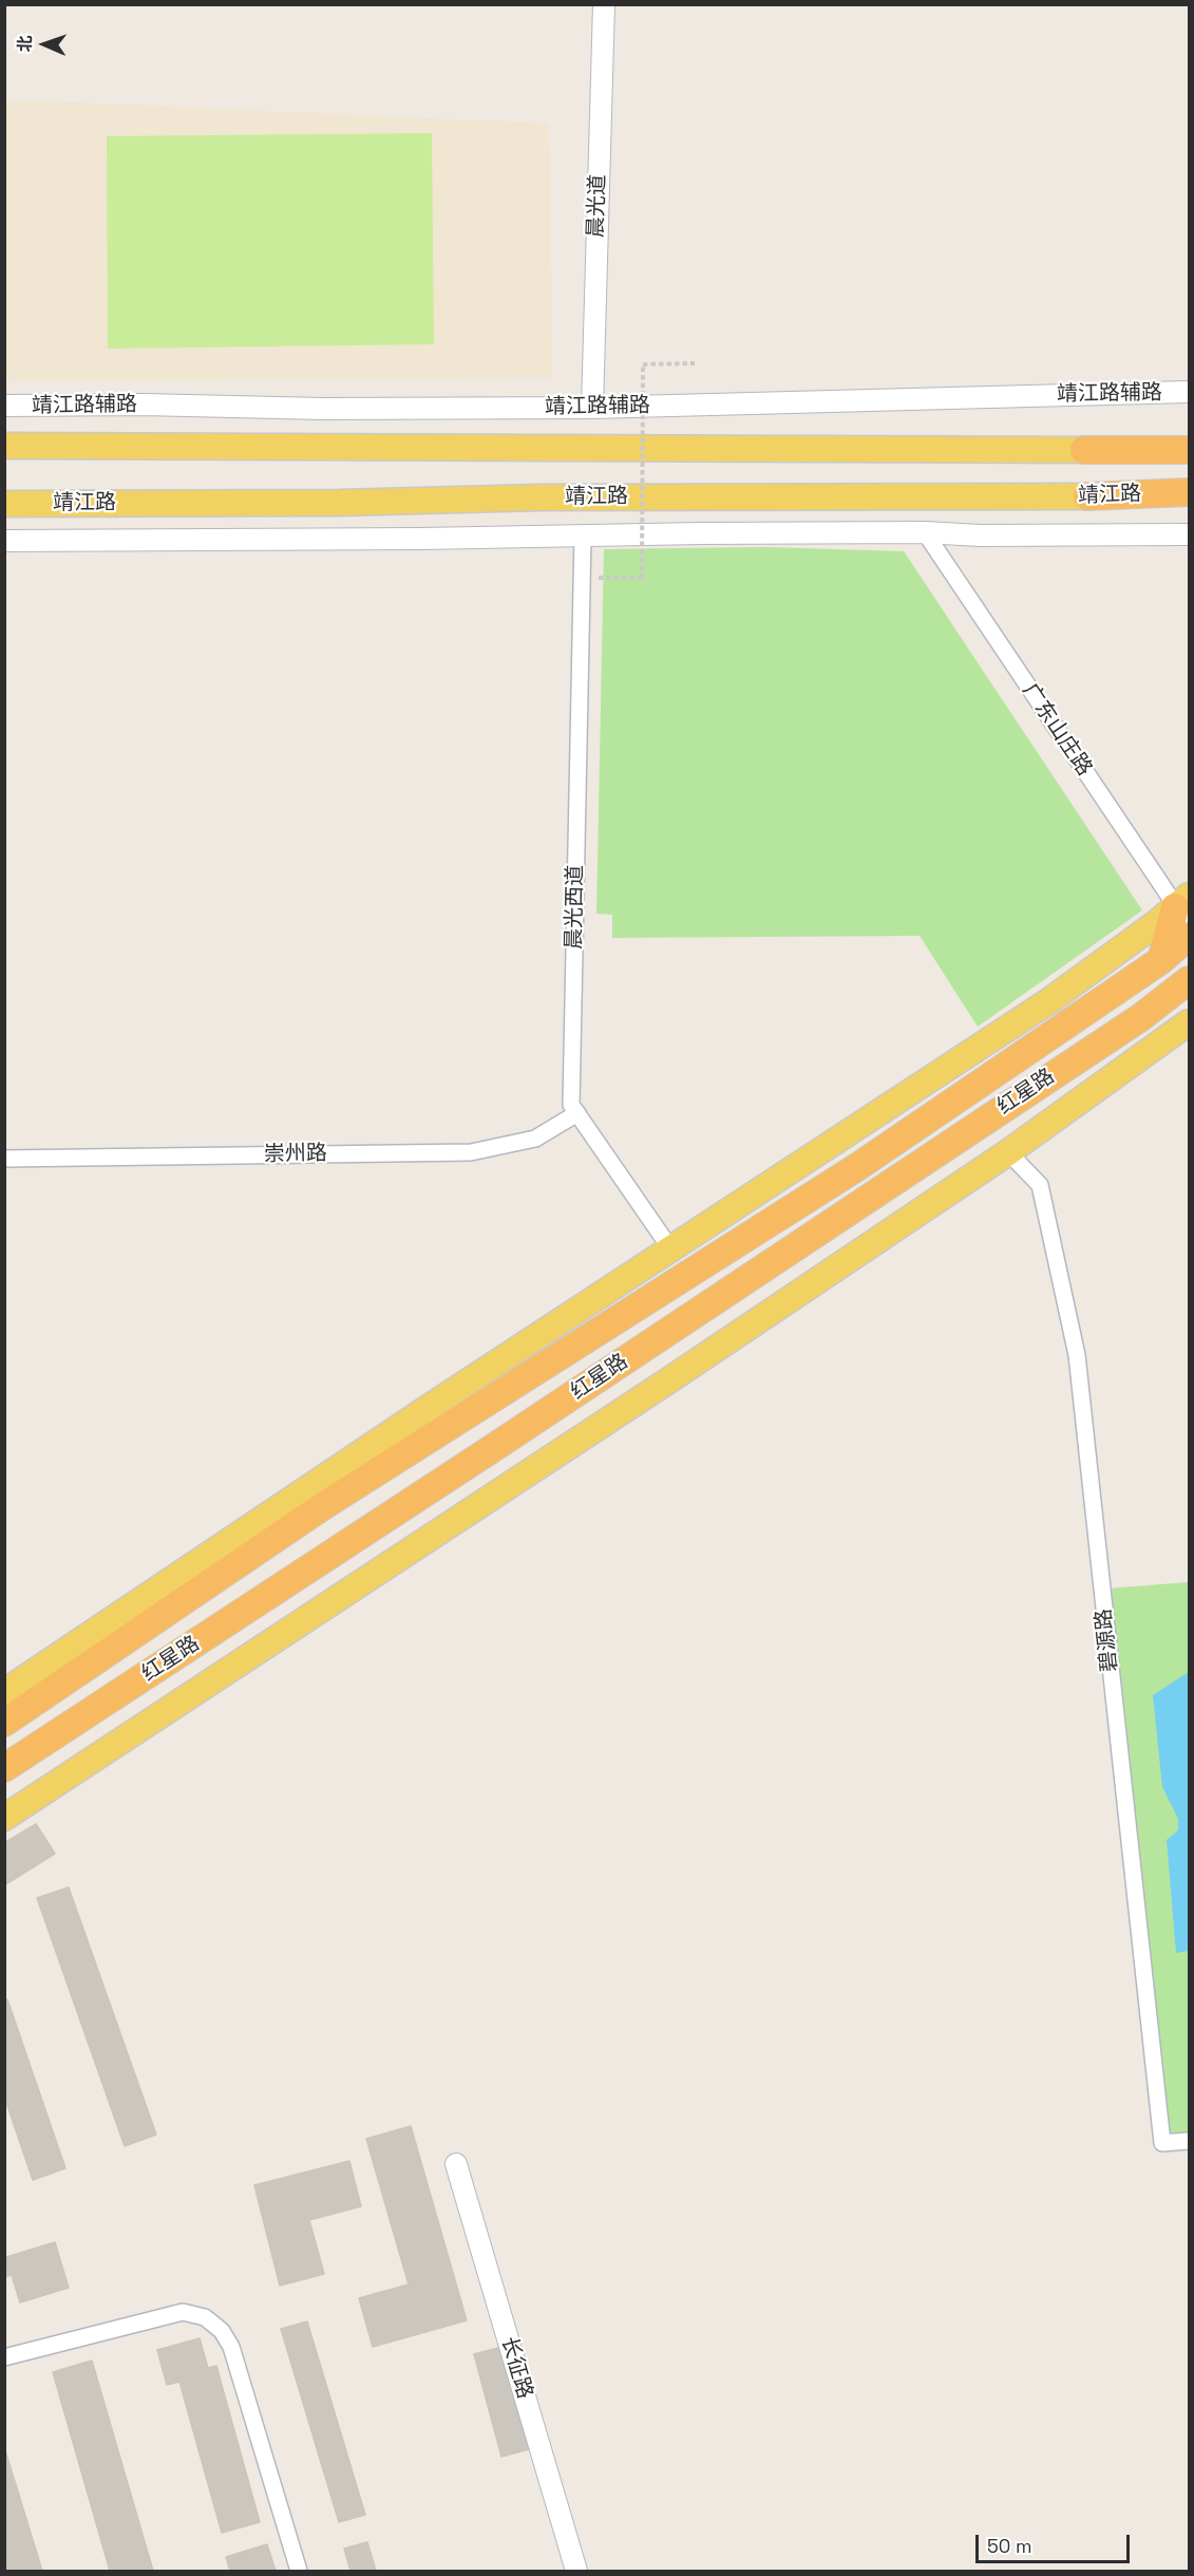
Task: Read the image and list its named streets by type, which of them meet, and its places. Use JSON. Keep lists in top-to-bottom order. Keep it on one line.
{"streets":{"highway":["靖江路","红星路"],"street":["晨光道","靖江路辅路","广东山庄路","晨光西道","崇州路","碧源路","长征路"]},"crossings":[["晨光道","靖江路辅路"],["晨光西道","崇州路"]],"scale_bar":"50 m","north":"left"}
